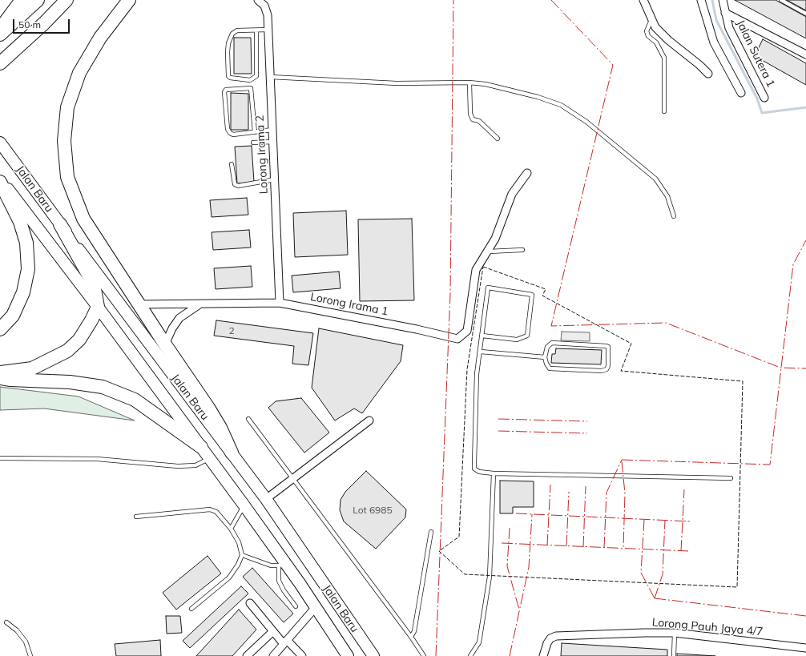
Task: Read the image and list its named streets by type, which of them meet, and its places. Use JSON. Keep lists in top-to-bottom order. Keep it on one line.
{"streets":{"highway":["Jalan Baru"],"street":["Jalan Sutera 1","Lorong Irama 2","Lorong Irama 1","Lorong Pauh Jaya 4/7"]},"crossings":[["Lorong Irama 2","Lorong Irama 1"]],"house_numbers":["2","Lot 6985"],"scale_bar":"50 m"}
